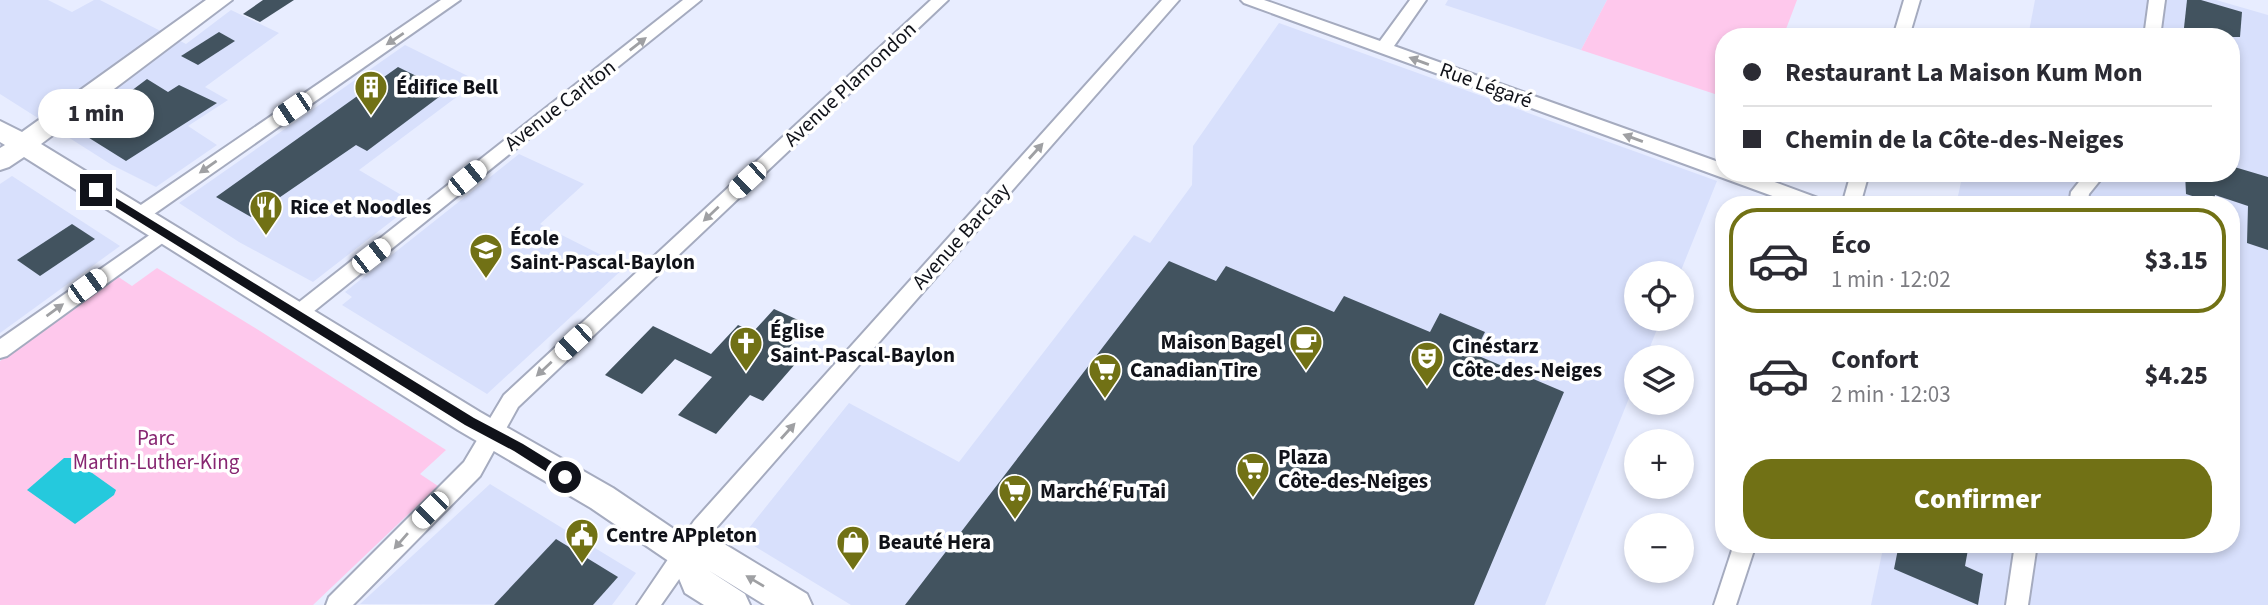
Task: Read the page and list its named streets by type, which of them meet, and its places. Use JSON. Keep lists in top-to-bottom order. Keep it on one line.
{"streets":{"street":["Avenue Plamondon","Rue Légaré","Avenue Carlton","Avenue Barclay"]},"one_way":["Avenue Plamondon","Rue Légaré","Avenue Barclay"],"parks":["Parc Martin-Luther-King"],"places":{"building":["Édifice Bell"],"restaurant":["Rice et Noodles"],"school or university":["École Saint-Pascal-Baylon"],"cafe":["Maison Bagel"],"church":["Église Saint-Pascal-Baylon"],"theatre":["Cinéstarz Côte-des-Neiges"],"supermarket":["Canadian Tire","Plaza Côte-des-Neiges","Marché Fu Tai"],"public building":["Centre APpleton"],"shop":["Beauté Hera"]},"page":{"banner":["Restaurant La Maison Kum Mon","Chemin de la Côte-des-Neiges"],"bubble":"1 min","list":[{"name":"Éco","note":"1 min · 12:02","value":"$3.15"},{"name":"Confort","note":"2 min · 12:03","value":"$4.25"}],"map_buttons":["+","−"],"buttons":"Confirmer"}}
